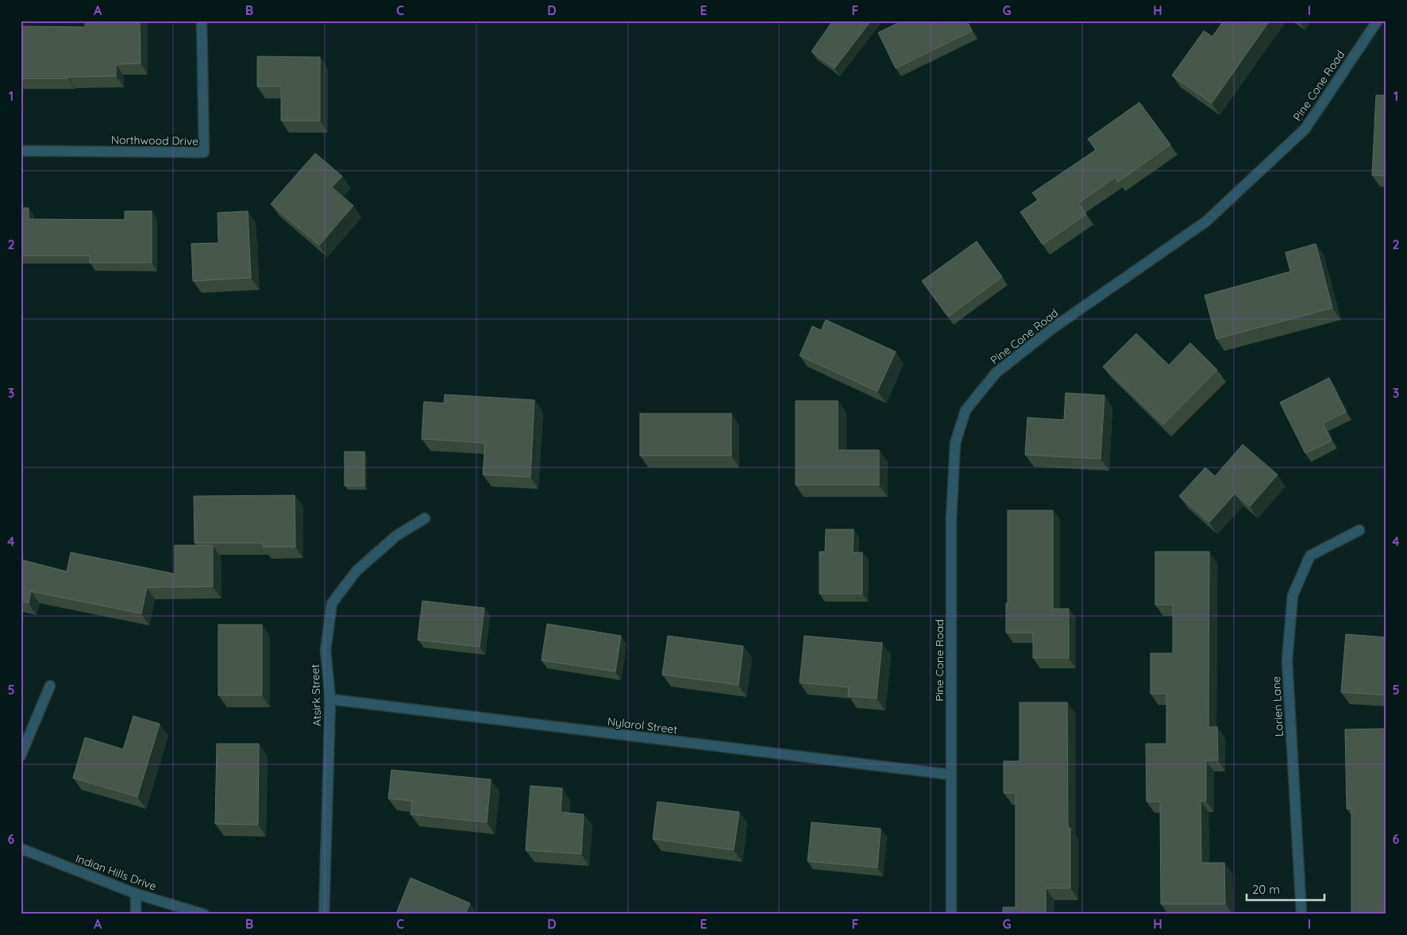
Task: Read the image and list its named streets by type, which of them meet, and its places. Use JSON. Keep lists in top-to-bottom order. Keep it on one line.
{"streets":{"street":["Pine Cone Road","Northwood Drive","Atsirk Street","Lorien Lane","Nylarol Street","Indian Hills Drive"]},"crossings":[["Pine Cone Road","Nylarol Street"],["Atsirk Street","Nylarol Street"]],"scale_bar":"20 m","grid":{"columns":["A","B","C","D","E","F","G","H","I"],"rows":["1","2","3","4","5","6"]}}
